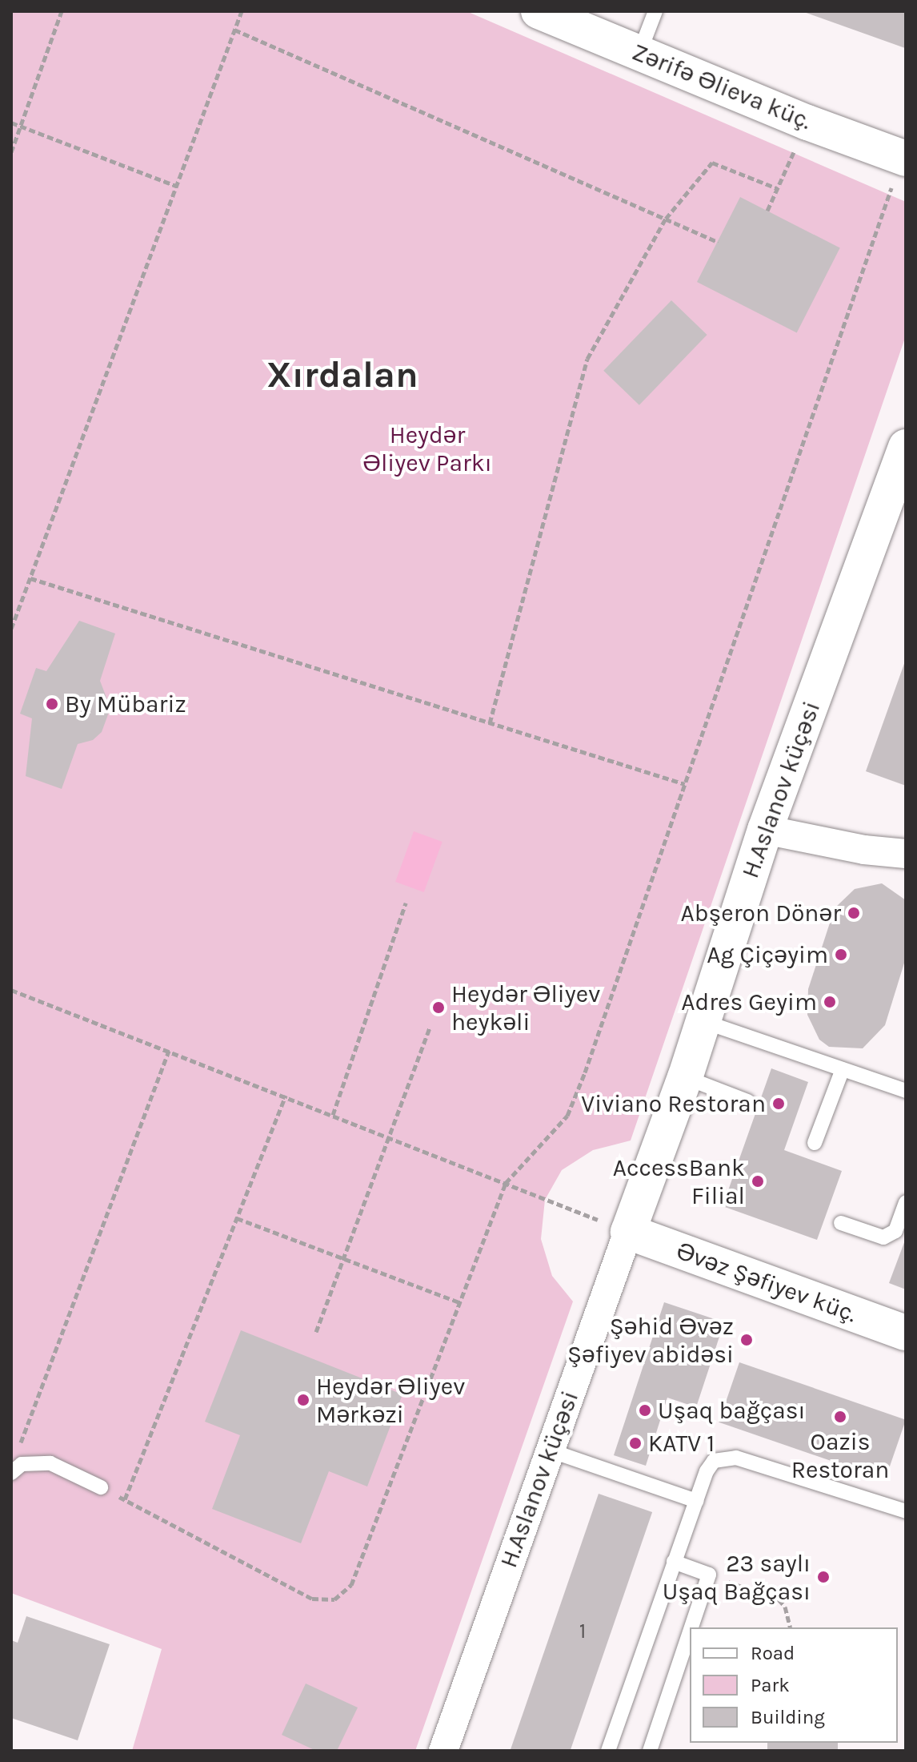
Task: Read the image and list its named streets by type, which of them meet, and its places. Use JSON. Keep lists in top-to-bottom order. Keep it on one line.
{"streets":{"street":["Zərifə Əlieva küç.","H.Aslanov küçəsi","Əvəz Şəfiyev küç."]},"crossings":[["H.Aslanov küçəsi","Əvəz Şəfiyev küç."]],"districts":["Xırdalan"],"parks":["Heydər Əliyev Parkı"],"places":["By Mübariz","Abşeron Dönər","Ag Çiçəyim","Adres Geyim","Heydər Əliyev heykəli","Viviano Restoran","AccessBank Filial","Şəhid Əvəz Şəfiyev abidəsi","Heydər Əliyev Mərkəzi","Uşaq bağçası","Oazis Restoran","KATV 1","23 saylı Uşaq Bağçası"],"house_numbers":["1"],"legend":["Road","Park","Building"]}
